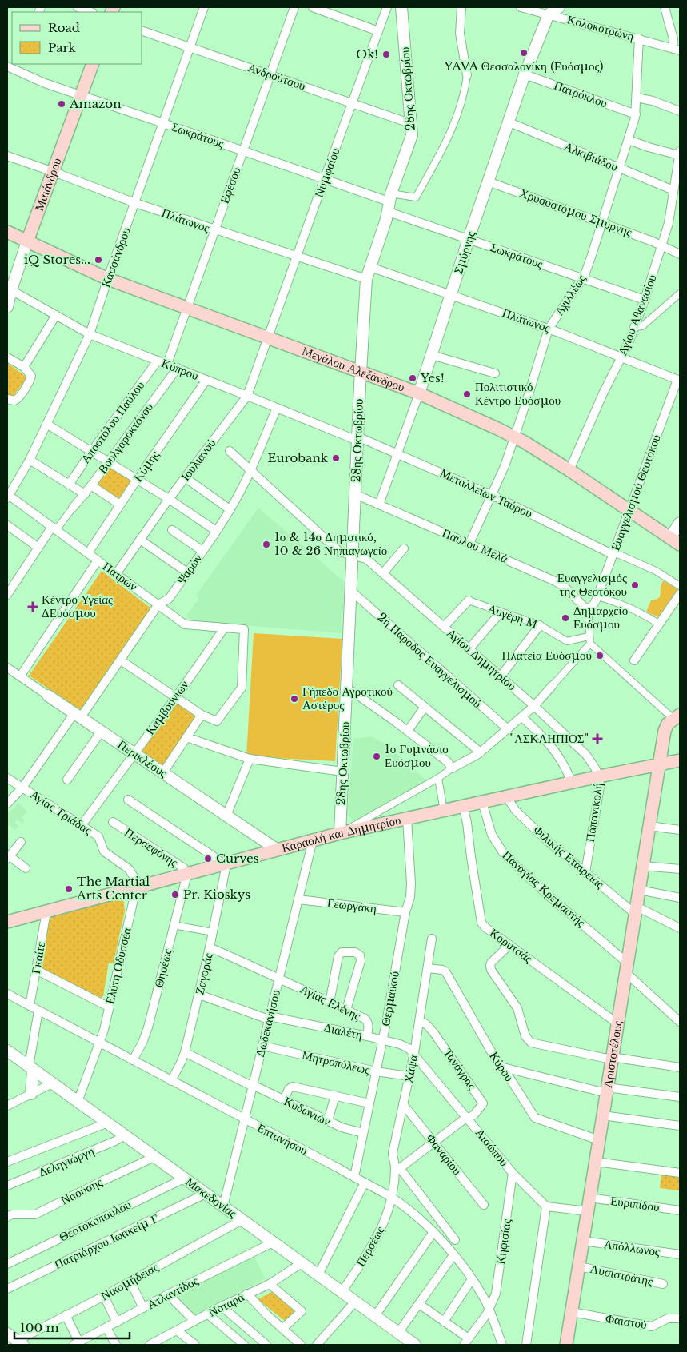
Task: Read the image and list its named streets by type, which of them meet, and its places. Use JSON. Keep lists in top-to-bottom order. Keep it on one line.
{"streets":{"main road":["Μαιάνδρου","Μεγάλου Αλεξάνδρου","Καραολή και Δημητρίου","Αριστοτέλους"],"street":["Κολοκοτρώνη","Ανδρούτσου","28ης Οκτωβρίου","Πατρόκλου","Σωκράτους","Αλκιβιάδου","Νυμφαίου","Εφέσου","Χρυσοστόμου Σμύρνης","Πλάτωνος","Σμύρνης","Κασσάνδρου","Αχιλλέως","Αγίου Αθανασίου","Κύπρου","Αποστόλου Παύλου","Βουλγαροκτόνου","Ιουλιανού","Κύμης","Ευαγγελισμού Θεοτόκου","Μεταλλείων Ταύρου","Παύλου Μελά","Ψαρών","Πατρών","Αυγέρη Μ","Αγίου Δημητρίου","2η Πάροδος Ευαγγελισμού","Καμβουνίων","Περικλέους","Αγίας Τριάδας","Παπανικολή","Περσεφόνης","Φιλικής Εταιρείας","Παναγίας Κρεμαστής","Γεωργάκη","Κορυτσάς","Γκαίτε","Ελύτη Οδυσσέα","Θησέως","Ζαγοράς","Θερμαϊκού","Αγίας Ελένης","Δωδεκανήσου","Διαλέτη","Μητροπόλεως","Κύρου","Χάψα","Τανάγρας","Κυδωνιών","Επτανήσου","Αισώπου","Φαναρίου","Δεληγιώργη","Ναούσης","Μακεδονίας","Ευριπίδου","Θεοτοκόπουλου","Πατριάρχου Ιωακείμ Γ","Κηφισίας","Περσέως","Απόλλωνος","Λυσιστράτης","Νικομήδειας","Ατλαντίδος","Νοταρά","Φαιστού"]},"crossings":[["Κολοκοτρώνη","Σμύρνης"],["Κολοκοτρώνη","Αχιλλέως"],["Ανδρούτσου","28ης Οκτωβρίου"],["Ανδρούτσου","Νυμφαίου"],["Ανδρούτσου","Εφέσου"],["Ανδρούτσου","Κασσάνδρου"],["28ης Οκτωβρίου","Σωκράτους"],["28ης Οκτωβρίου","Πλάτωνος"],["28ης Οκτωβρίου","Κύπρου"],["28ης Οκτωβρίου","Μεγάλου Αλεξάνδρου"],["28ης Οκτωβρίου","Μεταλλείων Ταύρου"],["28ης Οκτωβρίου","Παύλου Μελά"],["28ης Οκτωβρίου","Αγίου Δημητρίου"],["28ης Οκτωβρίου","2η Πάροδος Ευαγγελισμού"],["28ης Οκτωβρίου","Καραολή και Δημητρίου"],["Πατρόκλου","Σμύρνης"],["Πατρόκλου","Αχιλλέως"],["Σωκράτους","Νυμφαίου"],["Σωκράτους","Μαιάνδρου"],["Σωκράτους","Εφέσου"],["Σωκράτους","Σμύρνης"],["Σωκράτους","Κασσάνδρου"],["Σωκράτους","Αχιλλέως"],["Σωκράτους","Αγίου Αθανασίου"],["Αλκιβιάδου","Σμύρνης"],["Αλκιβιάδου","Αχιλλέως"],["Αλκιβιάδου","Αγίου Αθανασίου"],["Νυμφαίου","Πλάτωνος"],["Νυμφαίου","Μεγάλου Αλεξάνδρου"],["Νυμφαίου","Ιουλιανού"],["Μαιάνδρου","Πλάτωνος"],["Μαιάνδρου","Κύπρου"],["Μαιάνδρου","Μεγάλου Αλεξάνδρου"],["Εφέσου","Πλάτωνος"],["Εφέσου","Κύπρου"],["Εφέσου","Μεγάλου Αλεξάνδρου"],["Χρυσοστόμου Σμύρνης","Σμύρνης"],["Χρυσοστόμου Σμύρνης","Αχιλλέως"],["Χρυσοστόμου Σμύρνης","Αγίου Αθανασίου"],["Πλάτωνος","Σμύρνης"],["Πλάτωνος","Κασσάνδρου"],["Πλάτωνος","Αχιλλέως"],["Πλάτωνος","Αγίου Αθανασίου"],["Πλάτωνος","Ευαγγελισμού Θεοτόκου"],["Σμύρνης","Μεγάλου Αλεξάνδρου"],["Σμύρνης","Μεταλλείων Ταύρου"],["Σμύρνης","Παύλου Μελά"],["Κασσάνδρου","Κύπρου"],["Κασσάνδρου","Μεγάλου Αλεξάνδρου"],["Κασσάνδρου","Πατρών"],["Αχιλλέως","Μεγάλου Αλεξάνδρου"],["Αχιλλέως","Μεταλλείων Ταύρου"],["Αχιλλέως","Παύλου Μελά"],["Αγίου Αθανασίου","Μεγάλου Αλεξάνδρου"],["Κύπρου","Αποστόλου Παύλου"],["Κύπρου","Βουλγαροκτόνου"],["Κύπρου","Ιουλιανού"],["Κύπρου","Κύμης"],["Κύπρου","Μεταλλείων Ταύρου"],["Κύπρου","Ψαρών"],["Μεγάλου Αλεξάνδρου","Ιουλιανού"],["Μεγάλου Αλεξάνδρου","Ευαγγελισμού Θεοτόκου"],["Ιουλιανού","Πατρών"],["Κύμης","Πατρών"],["Ευαγγελισμού Θεοτόκου","Μεταλλείων Ταύρου"],["Ευαγγελισμού Θεοτόκου","Παύλου Μελά"],["Ψαρών","Πατρών"],["Ψαρών","Αγίου Δημητρίου"],["Ψαρών","Περικλέους"],["Ψαρών","Αγίας Τριάδας"],["Πατρών","Καμβουνίων"],["Αυγέρη Μ","Αγίου Δημητρίου"],["Αγίου Δημητρίου","Παπανικολή"],["Αγίου Δημητρίου","Καραολή και Δημητρίου"],["Καμβουνίων","Περικλέους"],["Καμβουνίων","Αγίας Τριάδας"],["Περικλέους","Καραολή και Δημητρίου"],["Αγίας Τριάδας","Καραολή και Δημητρίου"],["Αγίας Τριάδας","Ελύτη Οδυσσέα"],["Παπανικολή","Καραολή και Δημητρίου"],["Παπανικολή","Φιλικής Εταιρείας"],["Καραολή και Δημητρίου","Περσεφόνης"],["Καραολή και Δημητρίου","Φιλικής Εταιρείας"],["Καραολή και Δημητρίου","Παναγίας Κρεμαστής"],["Καραολή και Δημητρίου","Κορυτσάς"],["Καραολή και Δημητρίου","Γκαίτε"],["Καραολή και Δημητρίου","Ελύτη Οδυσσέα"],["Καραολή και Δημητρίου","Θησέως"],["Καραολή και Δημητρίου","Ζαγοράς"],["Καραολή και Δημητρίου","Θερμαϊκού"],["Καραολή και Δημητρίου","Δωδεκανήσου"],["Καραολή και Δημητρίου","Αριστοτέλους"],["Περσεφόνης","Θησέως"],["Φιλικής Εταιρείας","Αριστοτέλους"],["Παναγίας Κρεμαστής","Αριστοτέλους"],["Γεωργάκη","Θερμαϊκού"],["Γεωργάκη","Δωδεκανήσου"],["Κορυτσάς","Αριστοτέλους"],["Γκαίτε","Επτανήσου"],["Ελύτη Οδυσσέα","Επτανήσου"],["Ελύτη Οδυσσέα","Μακεδονίας"],["Θησέως","Επτανήσου"],["Ζαγοράς","Αγίας Ελένης"],["Ζαγοράς","Διαλέτη"],["Ζαγοράς","Κυδωνιών"],["Ζαγοράς","Επτανήσου"],["Θερμαϊκού","Διαλέτη"],["Θερμαϊκού","Μητροπόλεως"],["Θερμαϊκού","Κυδωνιών"],["Θερμαϊκού","Επτανήσου"],["Αγίας Ελένης","Δωδεκανήσου"],["Αγίας Ελένης","Διαλέτη"],["Δωδεκανήσου","Διαλέτη"],["Δωδεκανήσου","Μητροπόλεως"],["Δωδεκανήσου","Κυδωνιών"],["Δωδεκανήσου","Επτανήσου"],["Δωδεκανήσου","Μακεδονίας"],["Διαλέτη","Χάψα"],["Διαλέτη","Αισώπου"],["Αριστοτέλους","Κύρου"],["Αριστοτέλους","Ευριπίδου"],["Αριστοτέλους","Απόλλωνος"],["Αριστοτέλους","Λυσιστράτης"],["Αριστοτέλους","Φαιστού"],["Μητροπόλεως","Χάψα"],["Κύρου","Χάψα"],["Χάψα","Τανάγρας"],["Χάψα","Επτανήσου"],["Χάψα","Αισώπου"],["Χάψα","Φαναρίου"],["Χάψα","Περσέως"],["Τανάγρας","Αισώπου"],["Τανάγρας","Φαναρίου"],["Επτανήσου","Κηφισίας"],["Επτανήσου","Περσέως"],["Αισώπου","Κηφισίας"],["Δεληγιώργη","Μακεδονίας"],["Ναούσης","Μακεδονίας"],["Μακεδονίας","Θεοτοκόπουλου"],["Μακεδονίας","Πατριάρχου Ιωακείμ Γ"],["Μακεδονίας","Περσέως"],["Μακεδονίας","Νικομήδειας"],["Μακεδονίας","Ατλαντίδος"],["Μακεδονίας","Νοταρά"]],"places":{"other":["YAVA Θεσσαλονίκη (Ευόσμος)","Ok!","Amazon","iQ Stores...","Yes!","Πολιτιστικό Κέντρο Ευόσμου","Eurobank","1ο & 14ο Δημοτικό, 10 & 26 Νηπιαγωγείο","Ευαγγελισμός της Θεοτόκου","Δημαρχείο Ευόσμου","Πλατεία Ευόσμου","Γήπεδο Αγροτικού Αστέρος","1ο Γυμνάσιο Ευόσμου","Curves","The Martial Arts Center","Pr. Kioskys"],"health":["Κέντρο Υγείας ΔΕυόσμου","\"ΑΣΚΛΗΠΙΟΣ\""]},"legend":["Road","Park"],"scale_bar":"100 m"}
